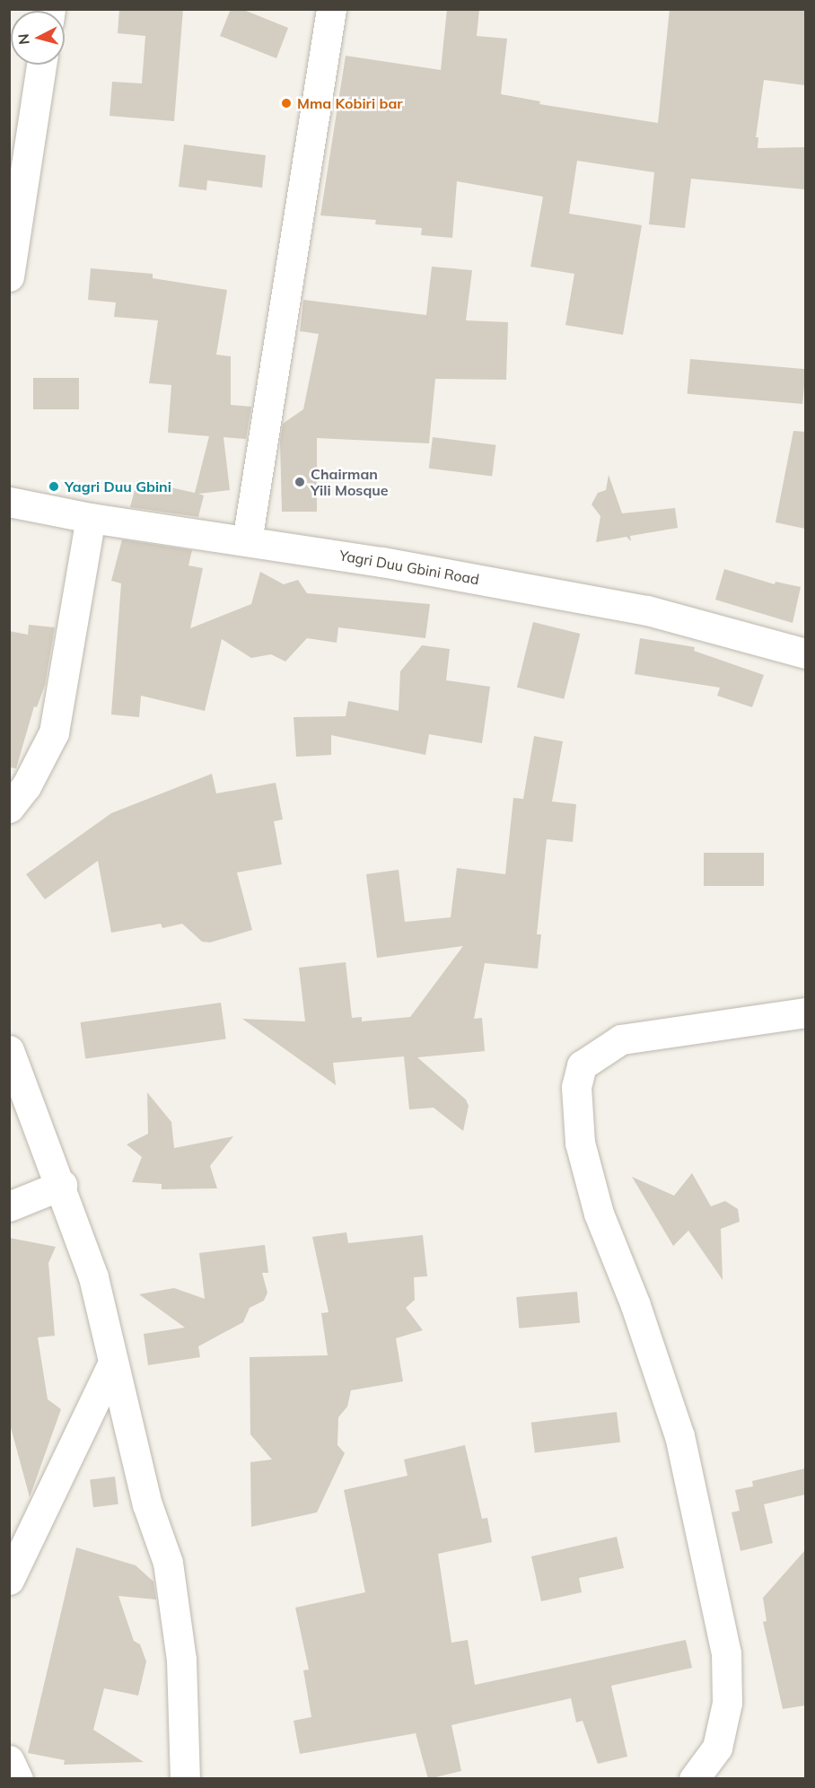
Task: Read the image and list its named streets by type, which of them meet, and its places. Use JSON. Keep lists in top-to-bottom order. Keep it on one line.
{"streets":{"street":["Yagri Duu Gbini Road"]},"places":["Mma Kobiri bar","Chairman Yili Mosque","Yagri Duu Gbini"],"north":"left"}
